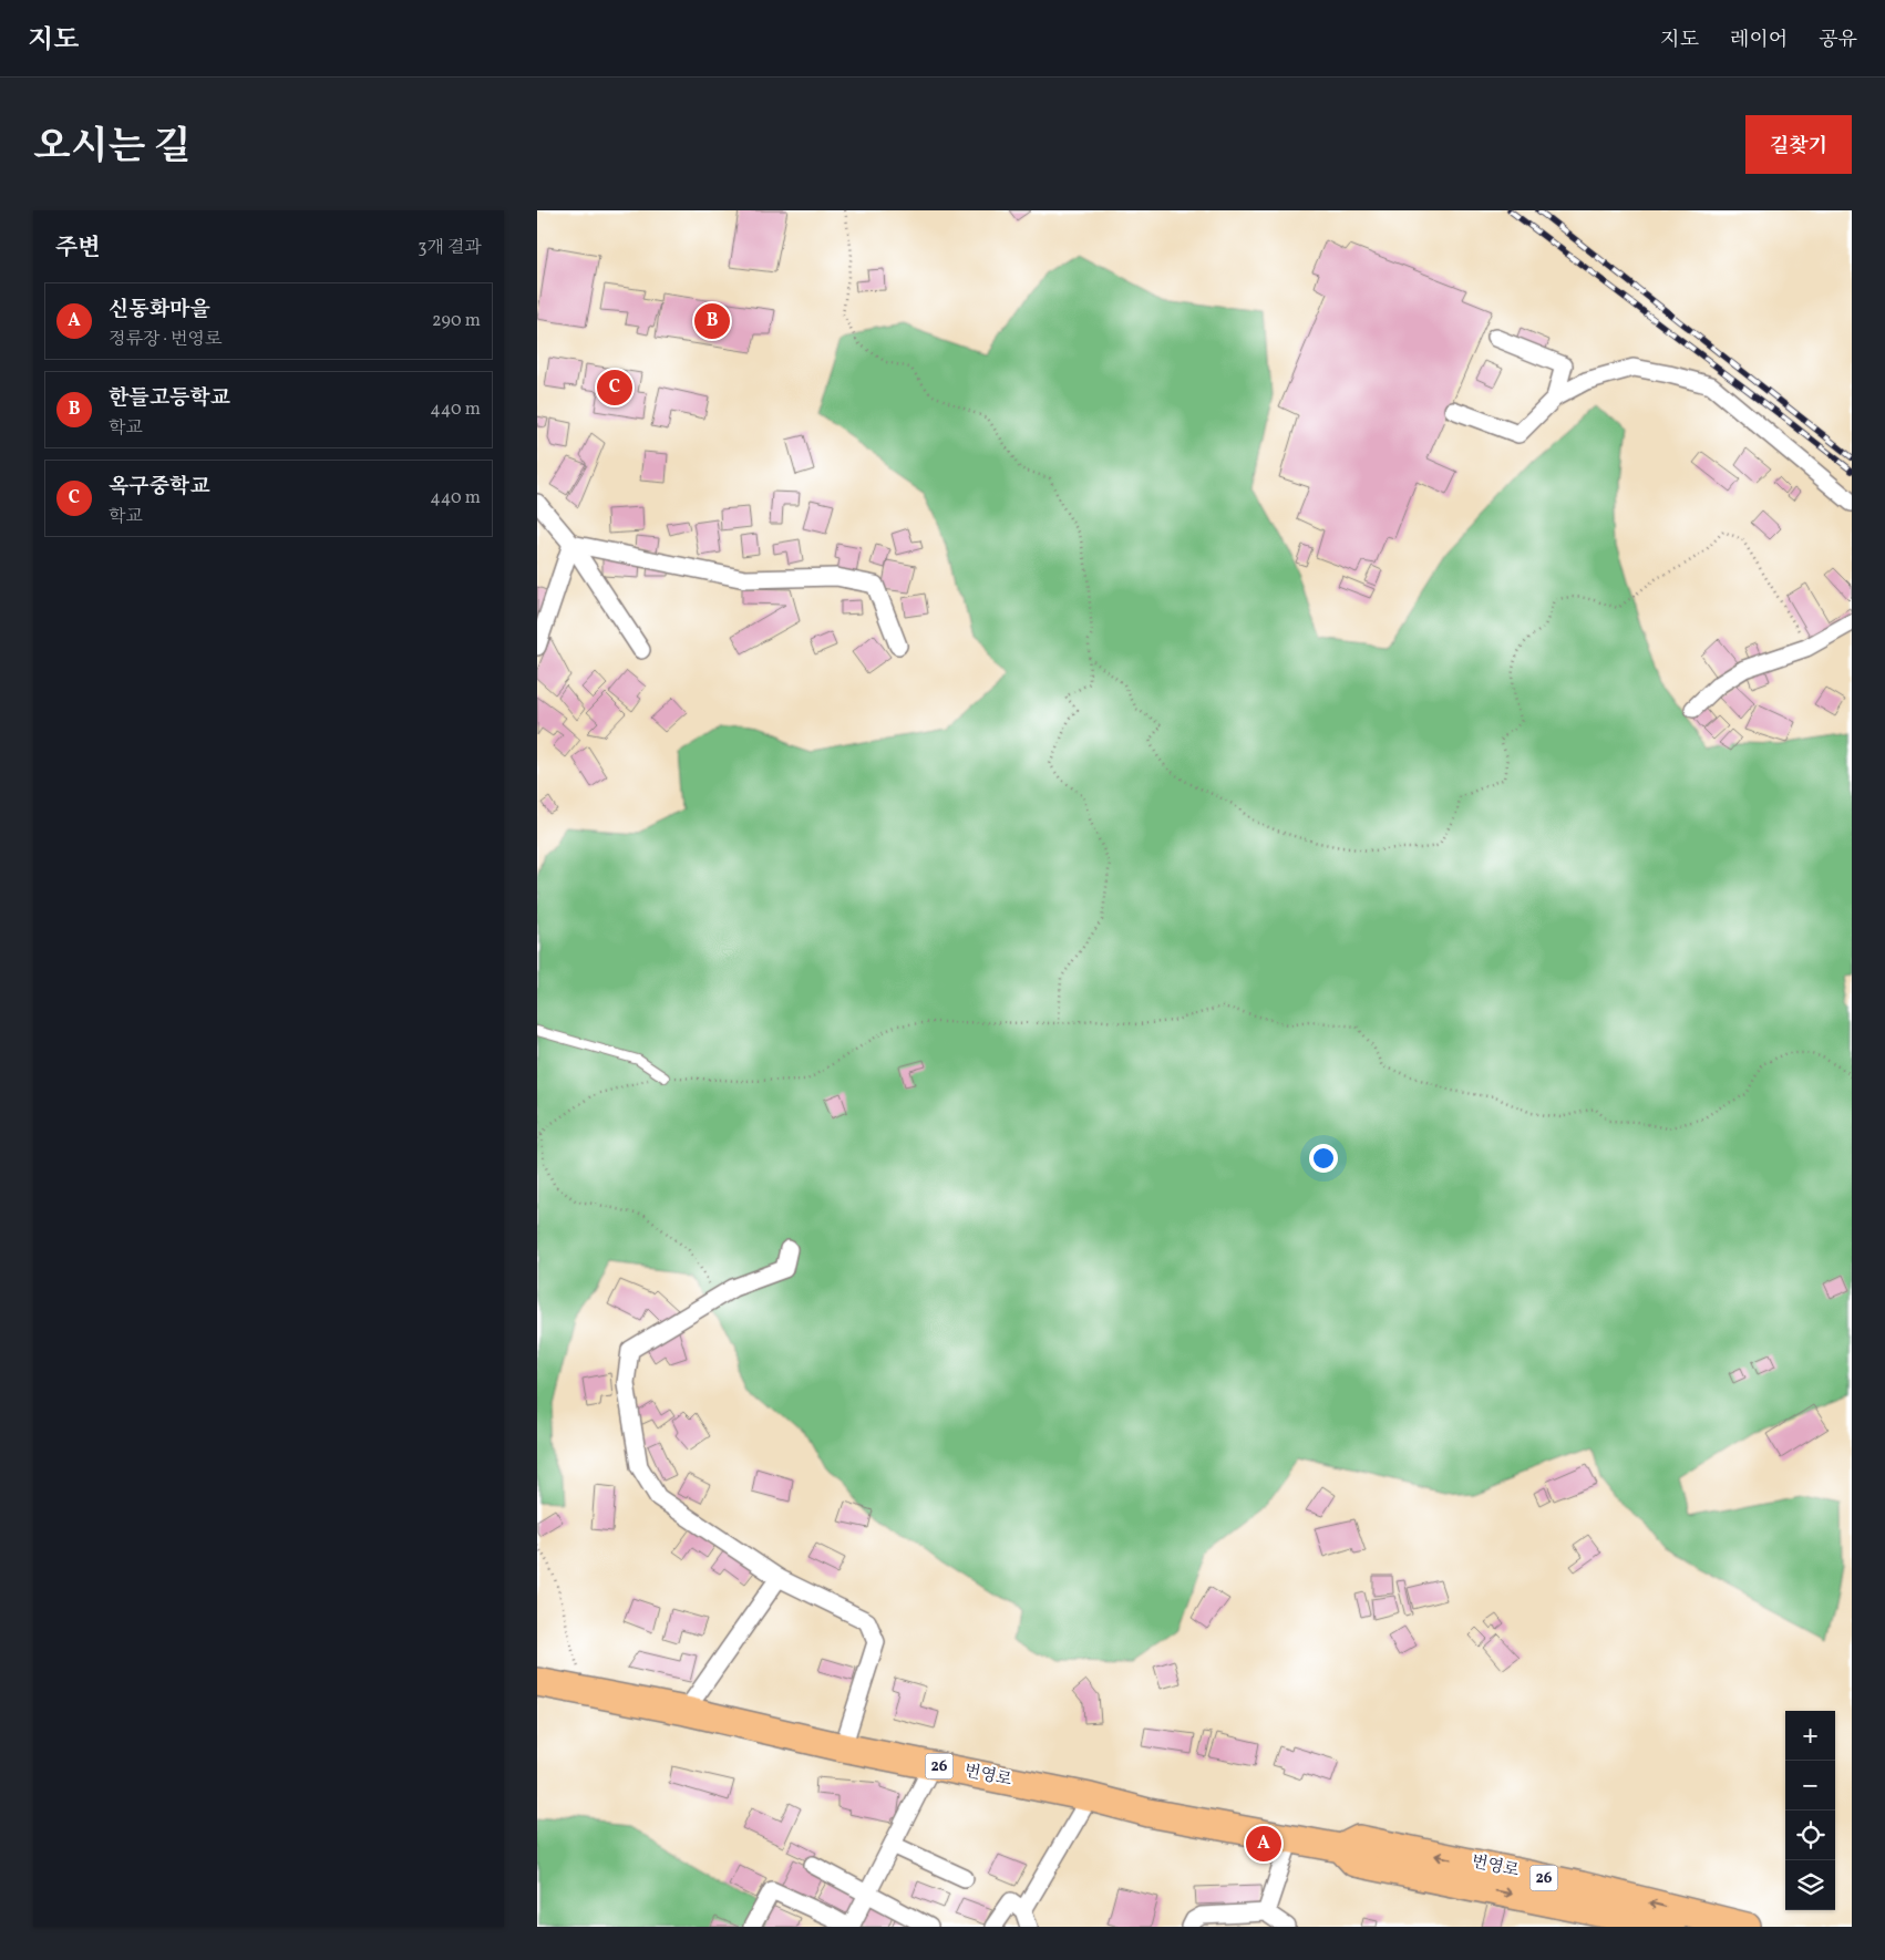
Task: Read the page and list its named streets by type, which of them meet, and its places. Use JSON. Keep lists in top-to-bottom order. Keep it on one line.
{"streets":{"main road":["26","번영로"]},"page":{"header":"지도","nav":["지도","레이어","공유"],"title":"오시는 길","buttons":"길찾기","heading":["주변","3개 결과"],"list":[{"mark":"A","name":"신동화마을","note":"정류장 · 번영로","value":"290 m"},{"mark":"B","name":"한들고등학교","note":"학교","value":"440 m"},{"mark":"C","name":"옥구중학교","note":"학교","value":"440 m"}],"pins":["B","C","A"],"map_buttons":["+","−"]}}
